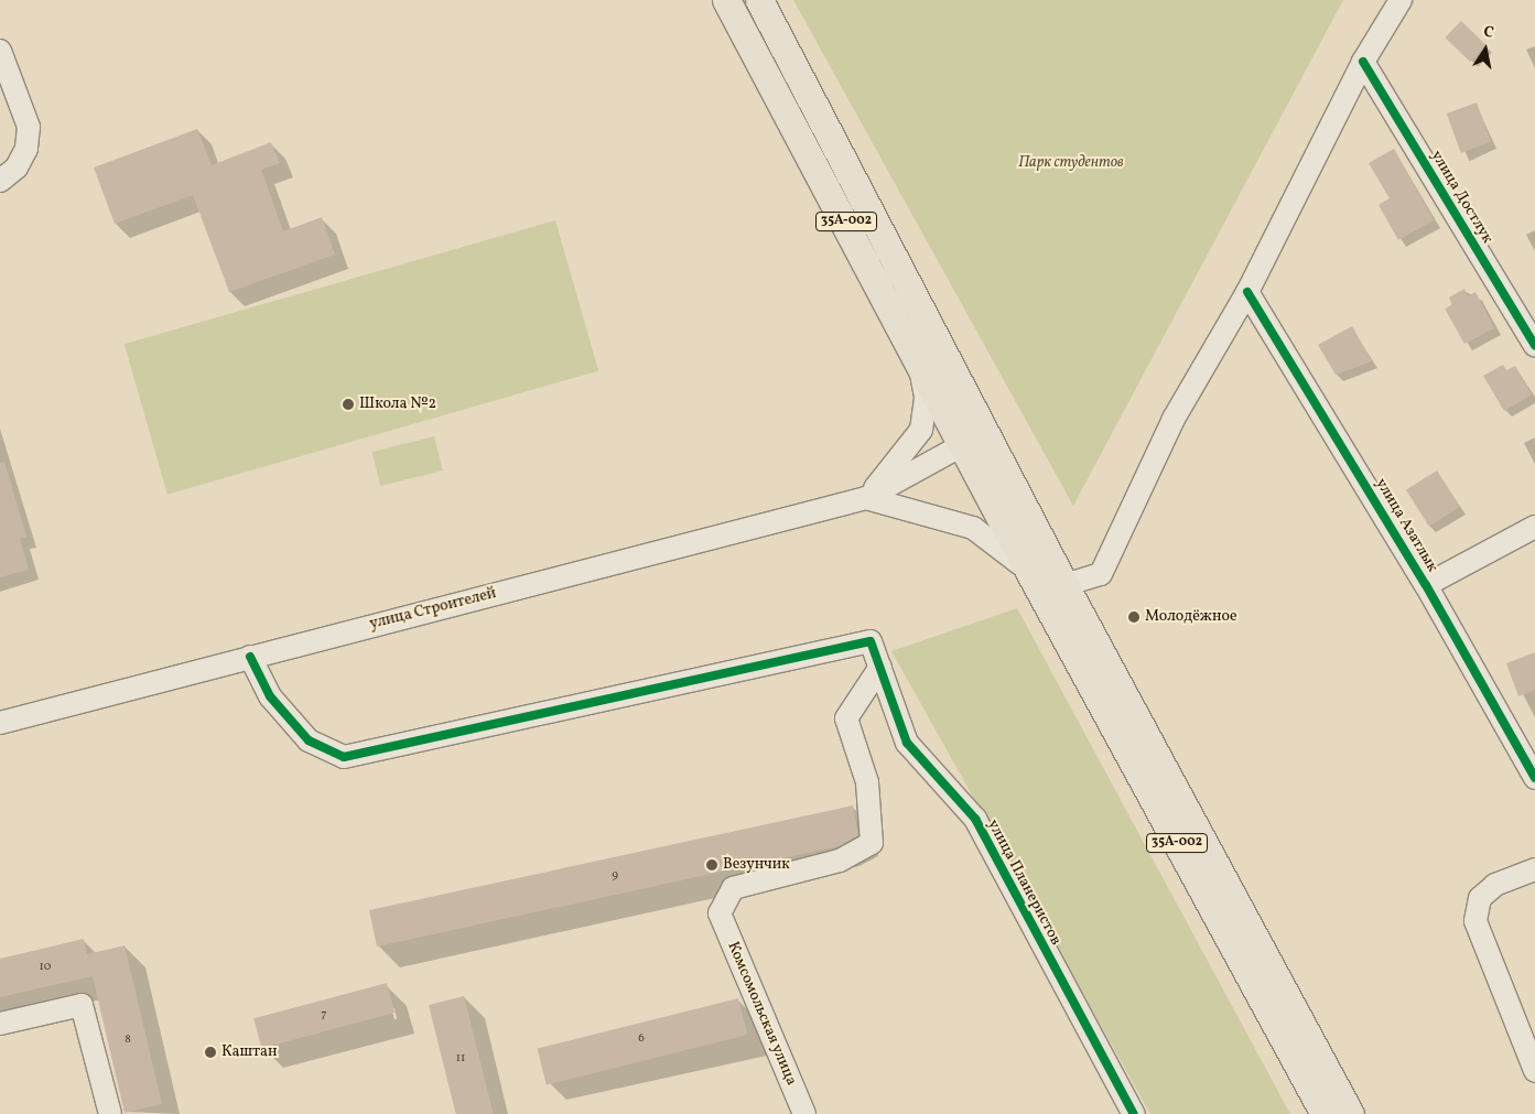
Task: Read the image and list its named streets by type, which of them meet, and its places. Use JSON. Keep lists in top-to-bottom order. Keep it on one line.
{"streets":{"main road":["35А-002"],"street":["улица Достлук","улица Азатлык","улица Строителей","улица Планеристов","Комсомольская улица"]},"crossings":[["35А-002","улица Строителей"],["улица Строителей","улица Планеристов"],["улица Планеристов","Комсомольская улица"]],"parks":["Парк студентов"],"places":["Школа №2","Молодёжное","Везунчик","Каштан"],"house_numbers":["9","10","7","6","8","11"],"north":"top"}
